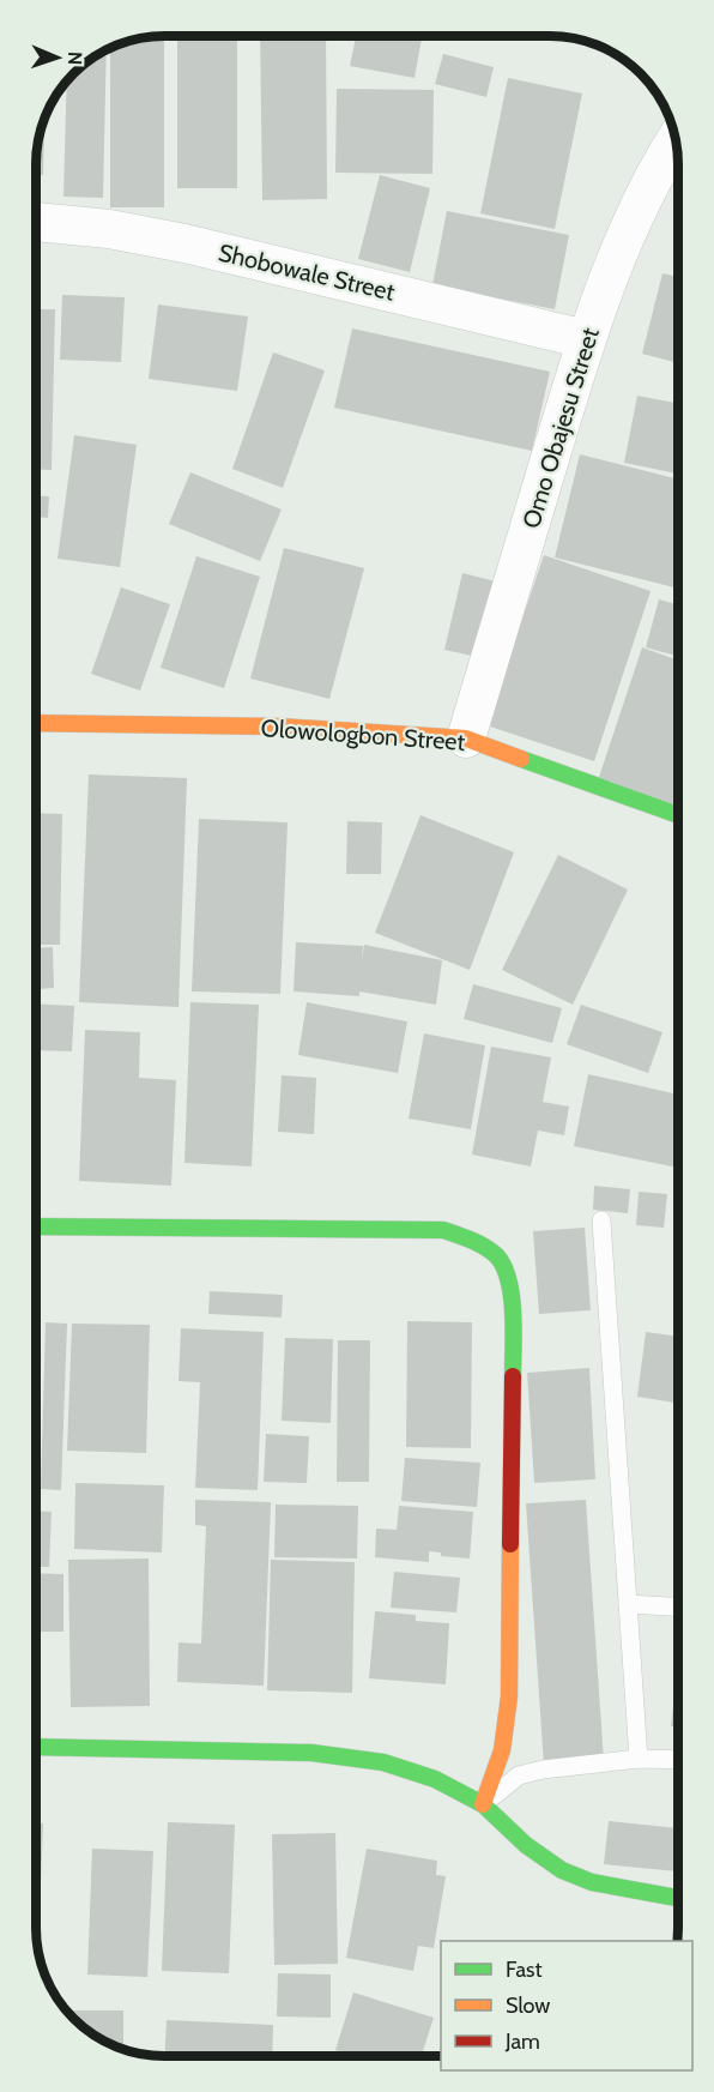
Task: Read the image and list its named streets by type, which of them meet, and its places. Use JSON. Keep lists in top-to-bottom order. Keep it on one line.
{"streets":{"street":["Shobowale Street","Omo Obajesu Street","Olowologbon Street"]},"crossings":[["Shobowale Street","Omo Obajesu Street"],["Omo Obajesu Street","Olowologbon Street"]],"legend":["Fast","Slow","Jam"],"north":"right"}
